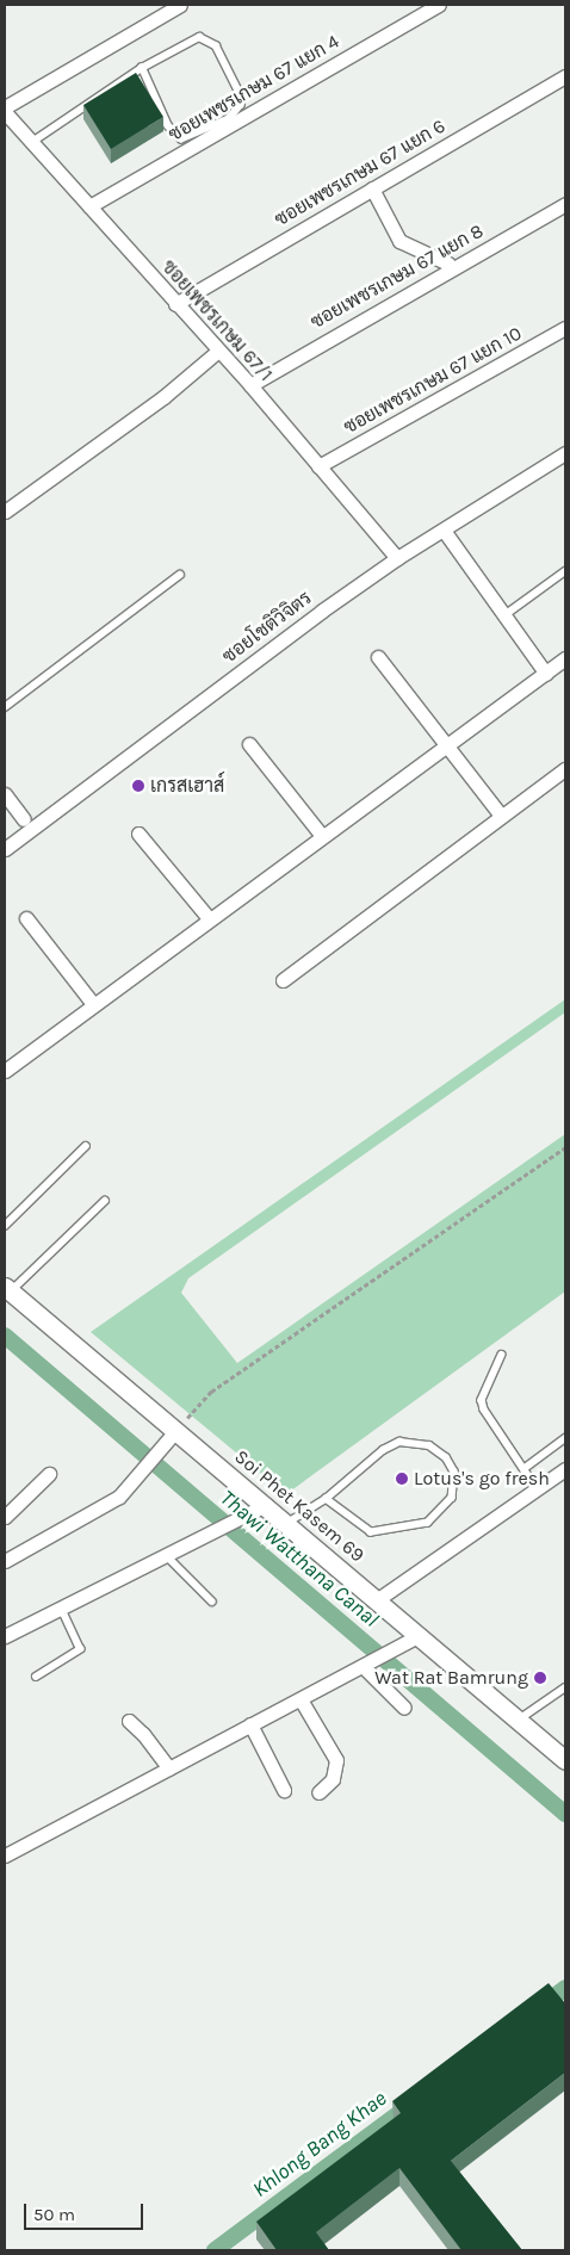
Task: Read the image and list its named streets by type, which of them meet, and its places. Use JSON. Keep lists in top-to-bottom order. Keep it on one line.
{"streets":{"main road":["Soi Phet Kasem 69"],"street":["ซอยเพชรเกษม 67 แยก 4","ซอยเพชรเกษม 67 แยก 6","ซอยเพชรเกษม 67 แยก 8","ซอยเพชรเกษม 67/1","ซอยเพชรเกษม 67 แยก 10","ซอยโชติวิจิตร"]},"crossings":[["ซอยเพชรเกษม 67 แยก 4","ซอยเพชรเกษม 67/1"],["ซอยเพชรเกษม 67 แยก 6","ซอยเพชรเกษม 67/1"],["ซอยเพชรเกษม 67 แยก 8","ซอยเพชรเกษม 67/1"],["ซอยเพชรเกษม 67/1","ซอยเพชรเกษม 67 แยก 10"],["ซอยเพชรเกษม 67/1","ซอยโชติวิจิตร"]],"water":["Thawi Watthana Canal","Khlong Bang Khae"],"places":["เกรสเฮาส์","Lotus's go fresh","Wat Rat Bamrung"],"scale_bar":"50 m"}
